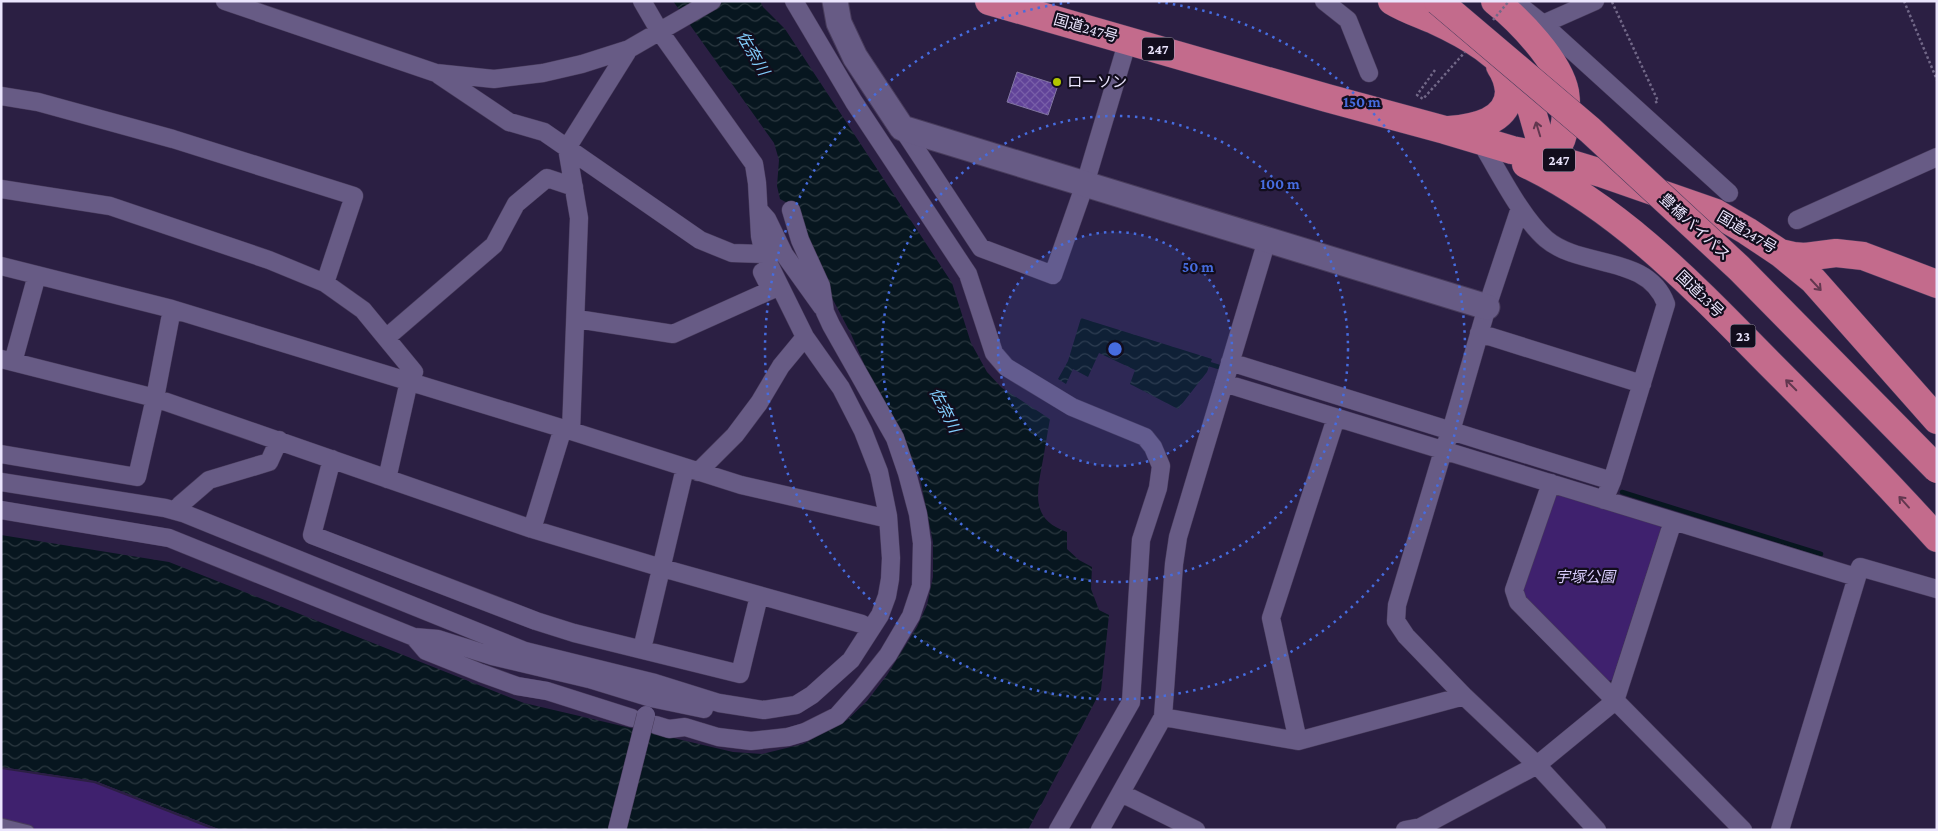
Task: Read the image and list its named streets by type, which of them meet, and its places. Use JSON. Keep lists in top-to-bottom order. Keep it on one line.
{"streets":{"highway":["国道247号","247","豊橋バイパス","国道23号","23"]},"crossings":[["国道247号","国道23号"]],"water":["佐奈川"],"parks":["宇塚公園"],"places":["ローソン"],"rings":["150 m","100 m","50 m"]}
